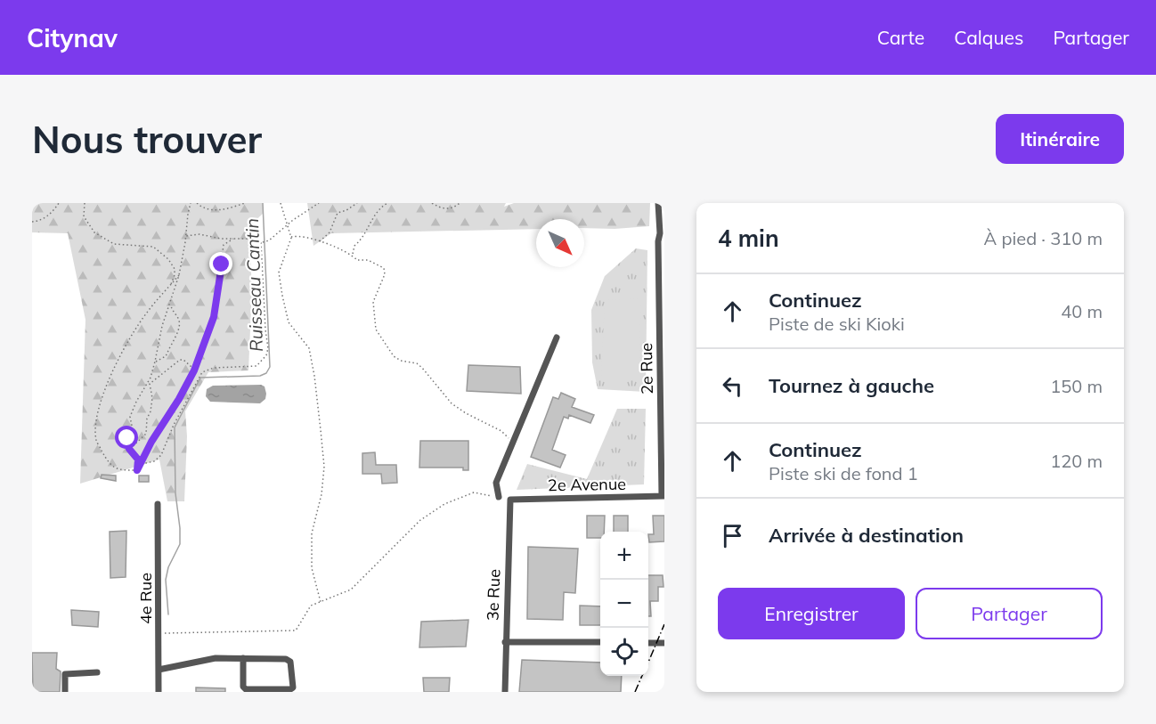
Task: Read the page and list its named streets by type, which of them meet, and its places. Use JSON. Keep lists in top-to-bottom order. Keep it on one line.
{"streets":{"street":["2e Rue","2e Avenue","3e Rue","4e Rue"]},"crossings":[["2e Rue","2e Avenue"],["2e Avenue","3e Rue"]],"water":["Ruisseau Cantin"],"north":"bottom right","page":{"header":"Citynav","nav":["Carte","Calques","Partager"],"buttons":["Itinéraire",["Enregistrer","Partager"]],"title":"Nous trouver","heading":["4 min","À pied · 310 m"],"list":[["Continuez","Piste de ski Kioki","40 m"],["Tournez à gauche","150 m"],["Continuez","Piste ski de fond 1","120 m"],"Arrivée à destination"],"map_buttons":["+","−"]}}
